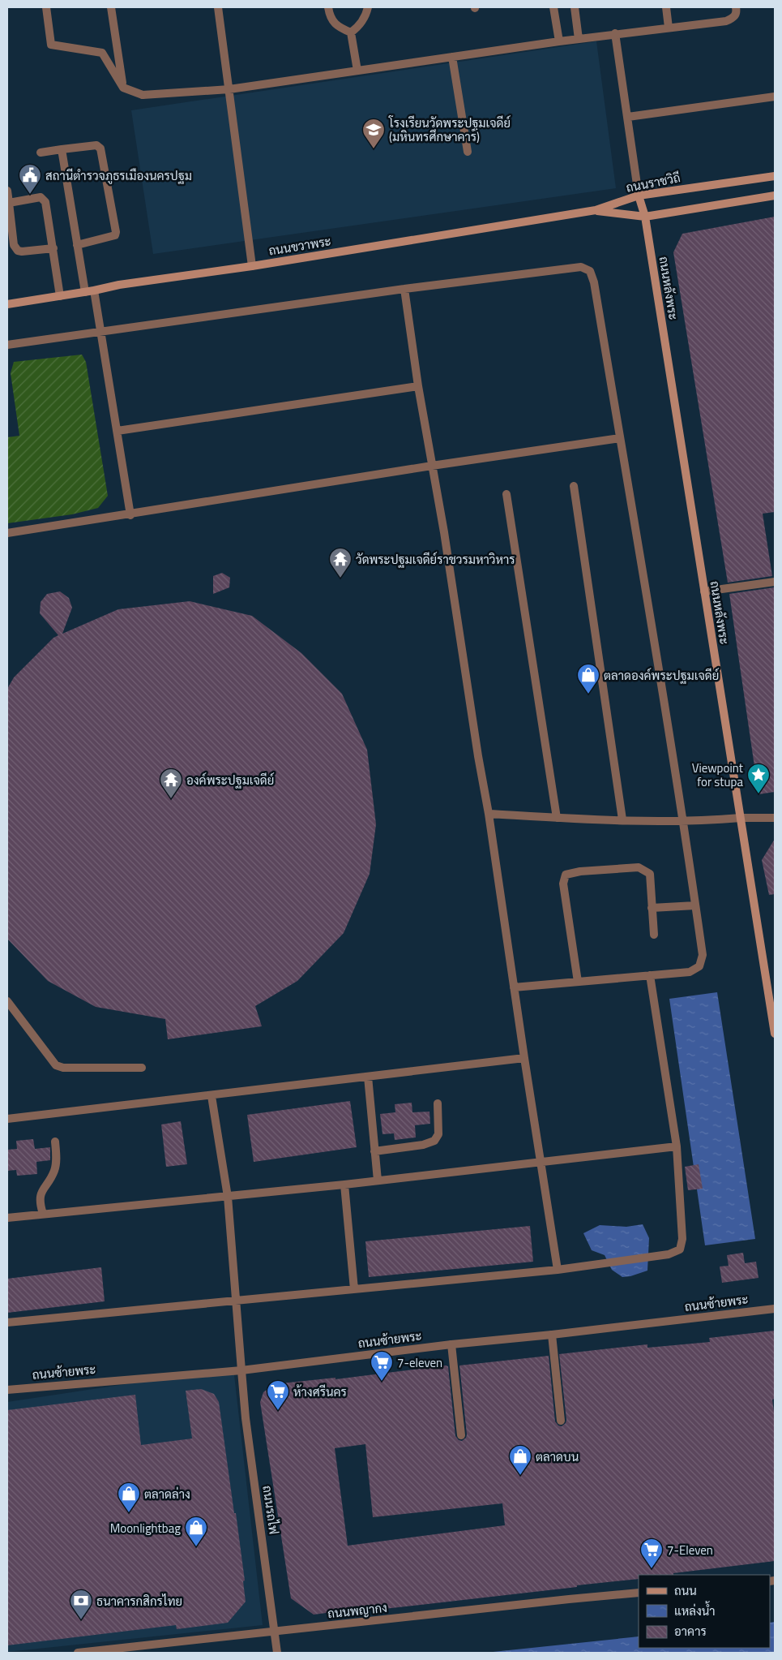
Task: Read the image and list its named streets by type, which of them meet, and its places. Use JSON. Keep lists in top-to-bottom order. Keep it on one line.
{"streets":{"main road":["ถนนราชวิถี","ถนนขวาพระ","ถนนหลังพระ"],"street":["ถนนซ้ายพระ","ถนนรถไฟ","ถนนพญากง"]},"crossings":[["ถนนราชวิถี","ถนนขวาพระ"],["ถนนราชวิถี","ถนนหลังพระ"],["ถนนซ้ายพระ","ถนนรถไฟ"],["ถนนรถไฟ","ถนนพญากง"]],"places":{"school or university":["โรงเรียนวัดพระปฐมเจดีย์ (มหินทรศึกษาคาร)"],"public building":["สถานีตำรวจภูธรเมืองนครปฐม"],"temple":["วัดพระปฐมเจดีย์ราชวรมหาวิหาร","องค์พระปฐมเจดีย์"],"shop":["ตลาดองค์พระปฐมเจดีย์","ตลาดบน","ตลาดล่าง","Moonlightbag"],"place":["Viewpoint for stupa"],"supermarket":["7-eleven","ห้างศรีนคร","7-Eleven"],"bank":["ธนาคารกสิกรไทย"]},"legend":["ถนน","แหล่งน้ำ","อาคาร"]}
